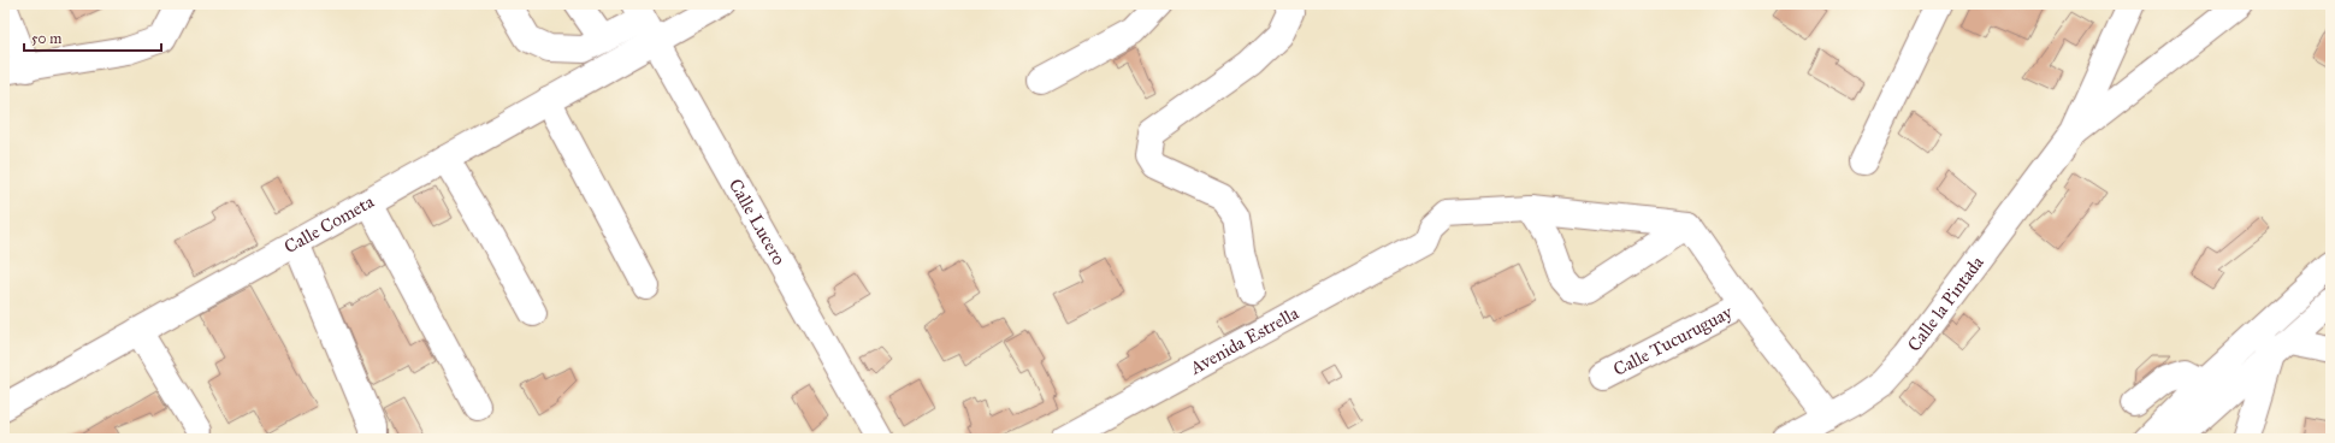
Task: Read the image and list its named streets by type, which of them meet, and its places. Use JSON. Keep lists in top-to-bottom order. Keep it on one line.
{"streets":{"street":["Calle Lucero","Calle Cometa","Calle la Pintada","Avenida Estrella","Calle Tucuruguay"]},"crossings":[["Calle Lucero","Calle Cometa"],["Calle la Pintada","Calle Tucuruguay"]],"scale_bar":"50 m"}
